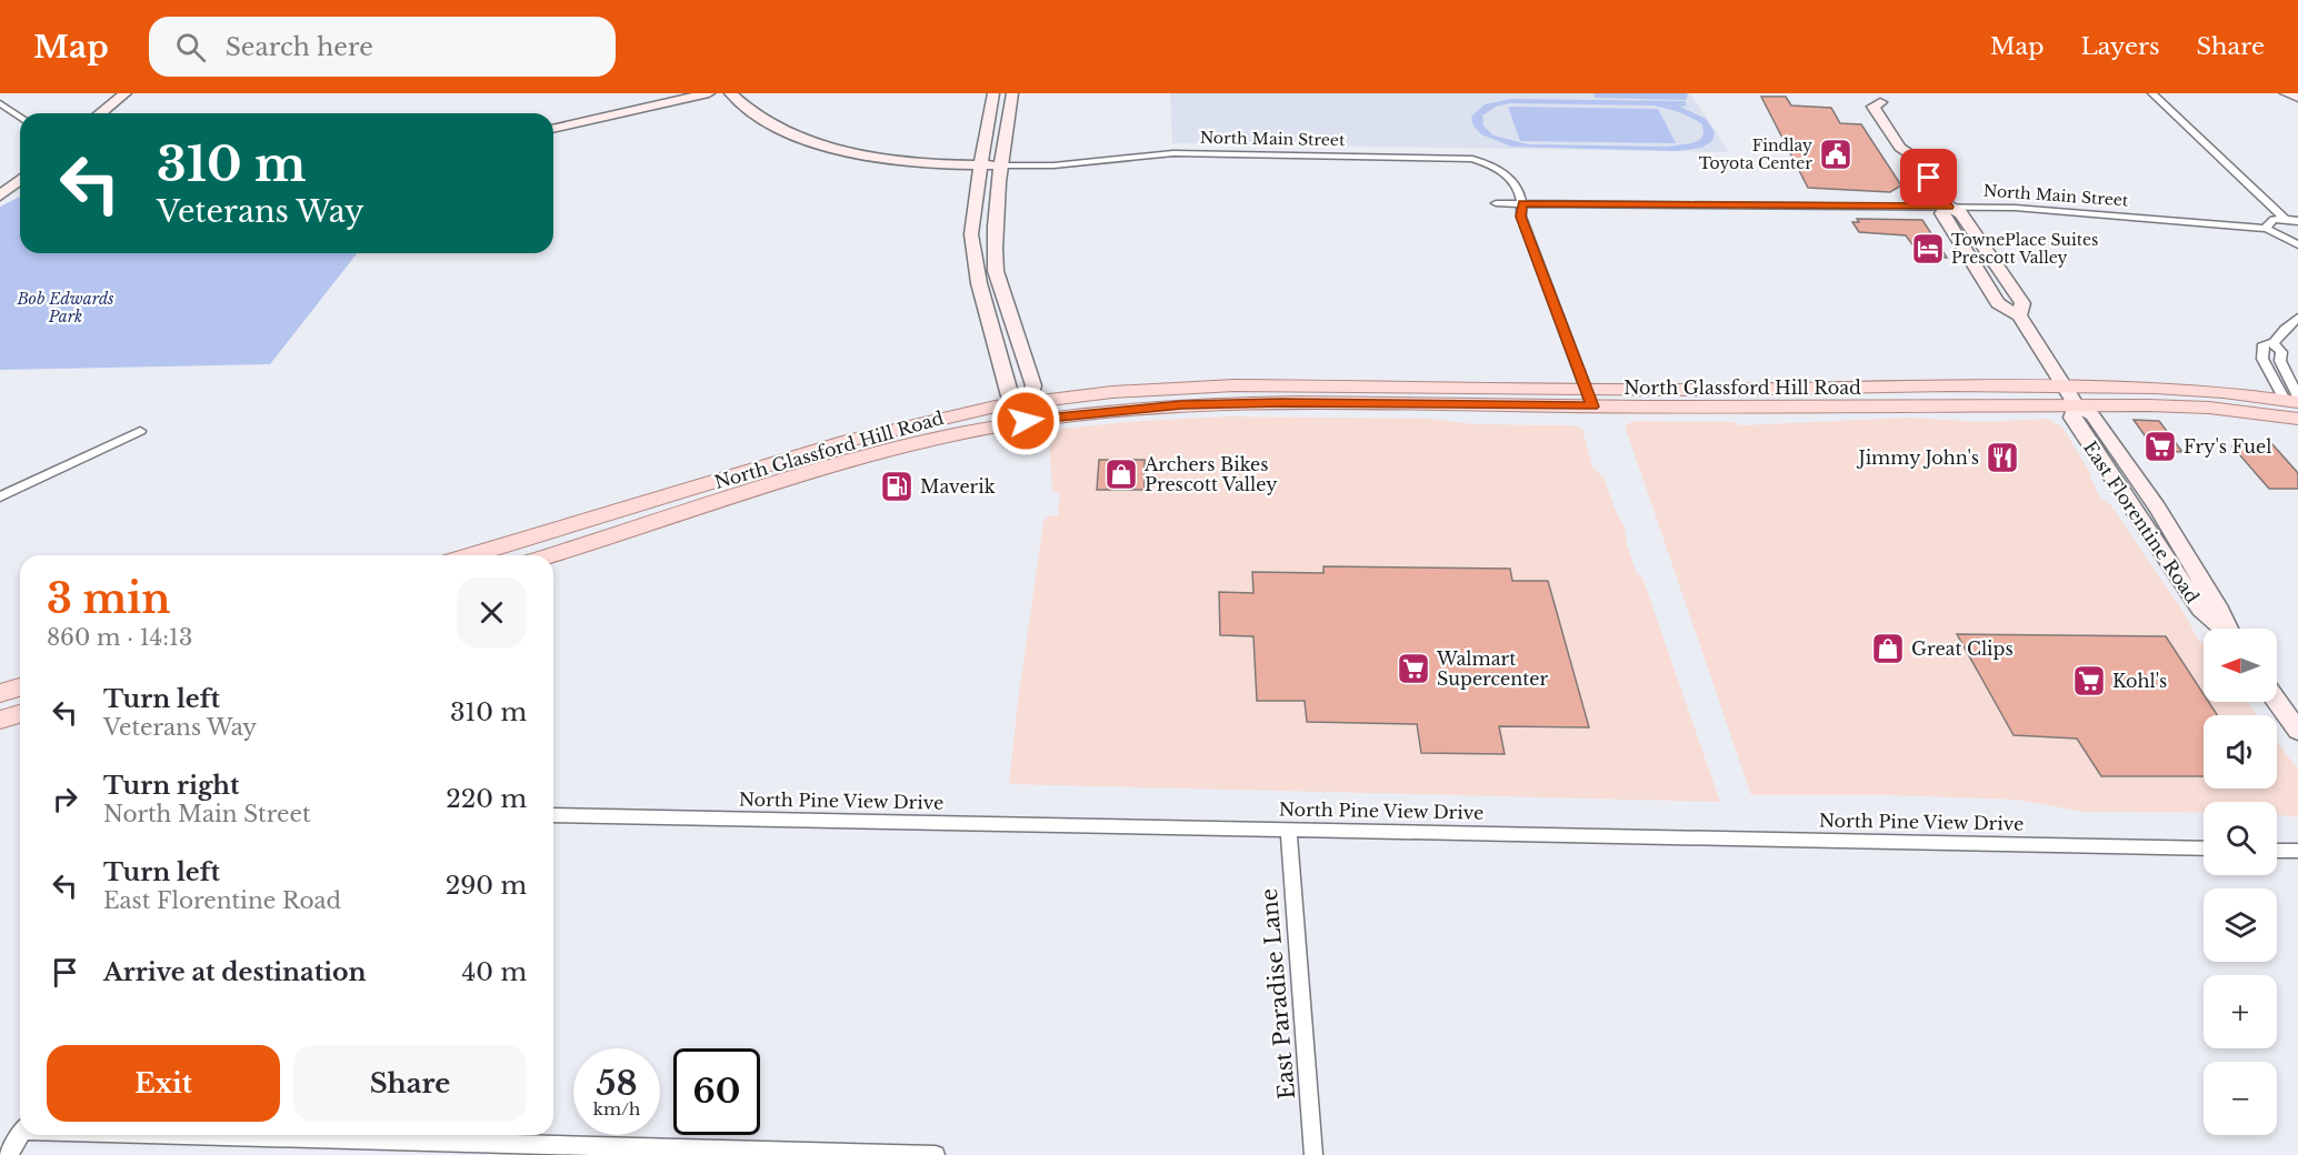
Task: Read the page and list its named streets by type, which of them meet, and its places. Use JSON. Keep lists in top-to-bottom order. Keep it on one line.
{"streets":{"main road":["North Glassford Hill Road"],"street":["North Main Street","East Florentine Road","North Pine View Drive","East Paradise Lane"]},"crossings":[["North Main Street","East Florentine Road"],["North Glassford Hill Road","East Florentine Road"],["North Pine View Drive","East Paradise Lane"]],"parks":["Bob Edwards Park"],"places":{"public building":["Findlay Toyota Center"],"hotel":["TownePlace Suites Prescott Valley"],"supermarket":["Fry's Fuel","Walmart Supercenter","Kohl's"],"restaurant":["Jimmy John's"],"shop":["Archers Bikes Prescott Valley","Great Clips"],"fuel station":["Maverik"]},"north":"left","page":{"header":"Map","search":"Search here","nav":["Map","Layers","Share"],"turn":["310 m","Veterans Way"],"heading":["3 min","860 m · 14:13"],"map_buttons":["+","−"],"list":[{"name":"Turn left","note":"Veterans Way","value":"310 m"},{"name":"Turn right","note":"North Main Street","value":"220 m"},{"name":"Turn left","note":"East Florentine Road","value":"290 m"},{"name":"Arrive at destination","value":"40 m"}],"buttons":["Exit","Share"],"speed":"58 km/h","limit":"60"}}
